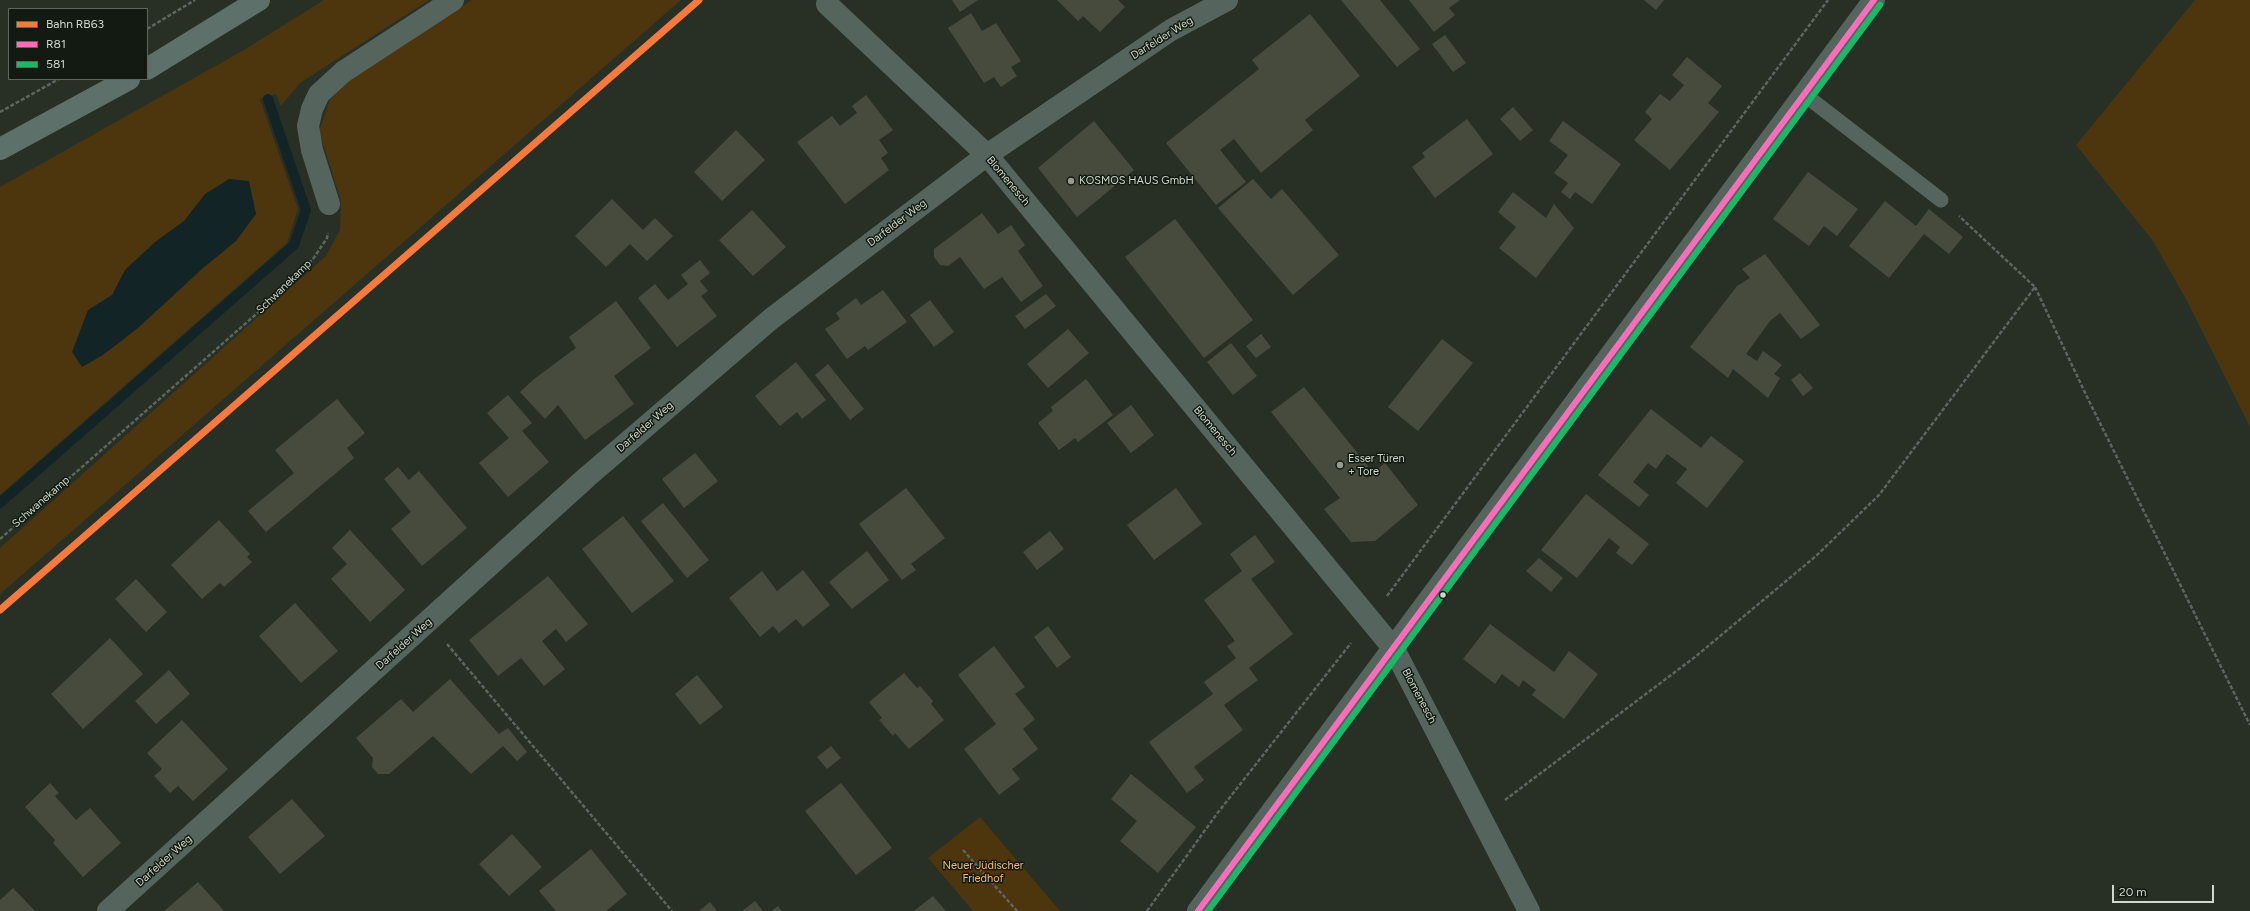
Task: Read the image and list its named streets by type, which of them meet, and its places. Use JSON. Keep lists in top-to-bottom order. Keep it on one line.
{"streets":{"street":["Darfelder Weg","Blomenesch"],"path":["Schwanekamp"]},"crossings":[["Darfelder Weg","Blomenesch"]],"parks":["Neuer Jüdischer Friedhof"],"places":["KOSMOS HAUS GmbH","Esser Türen + Tore"],"lines":["rail line RB63","transit line R81","transit line 581"],"legend":["Bahn RB63","R81","581"],"scale_bar":"20 m"}
